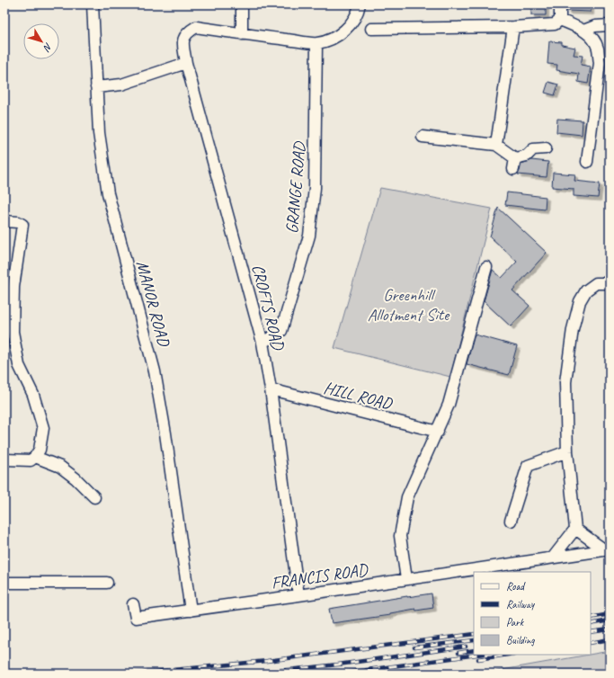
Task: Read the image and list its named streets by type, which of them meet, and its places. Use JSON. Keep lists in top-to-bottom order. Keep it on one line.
{"streets":{"street":["GRANGE ROAD","MANOR ROAD","CROFTS ROAD","HILL ROAD","FRANCIS ROAD"]},"crossings":[["GRANGE ROAD","CROFTS ROAD"],["MANOR ROAD","FRANCIS ROAD"],["CROFTS ROAD","HILL ROAD"],["CROFTS ROAD","FRANCIS ROAD"]],"parks":["Greenhill Allotment Site"],"legend":["Road","Railway","Park","Building"],"north":"bottom right"}
